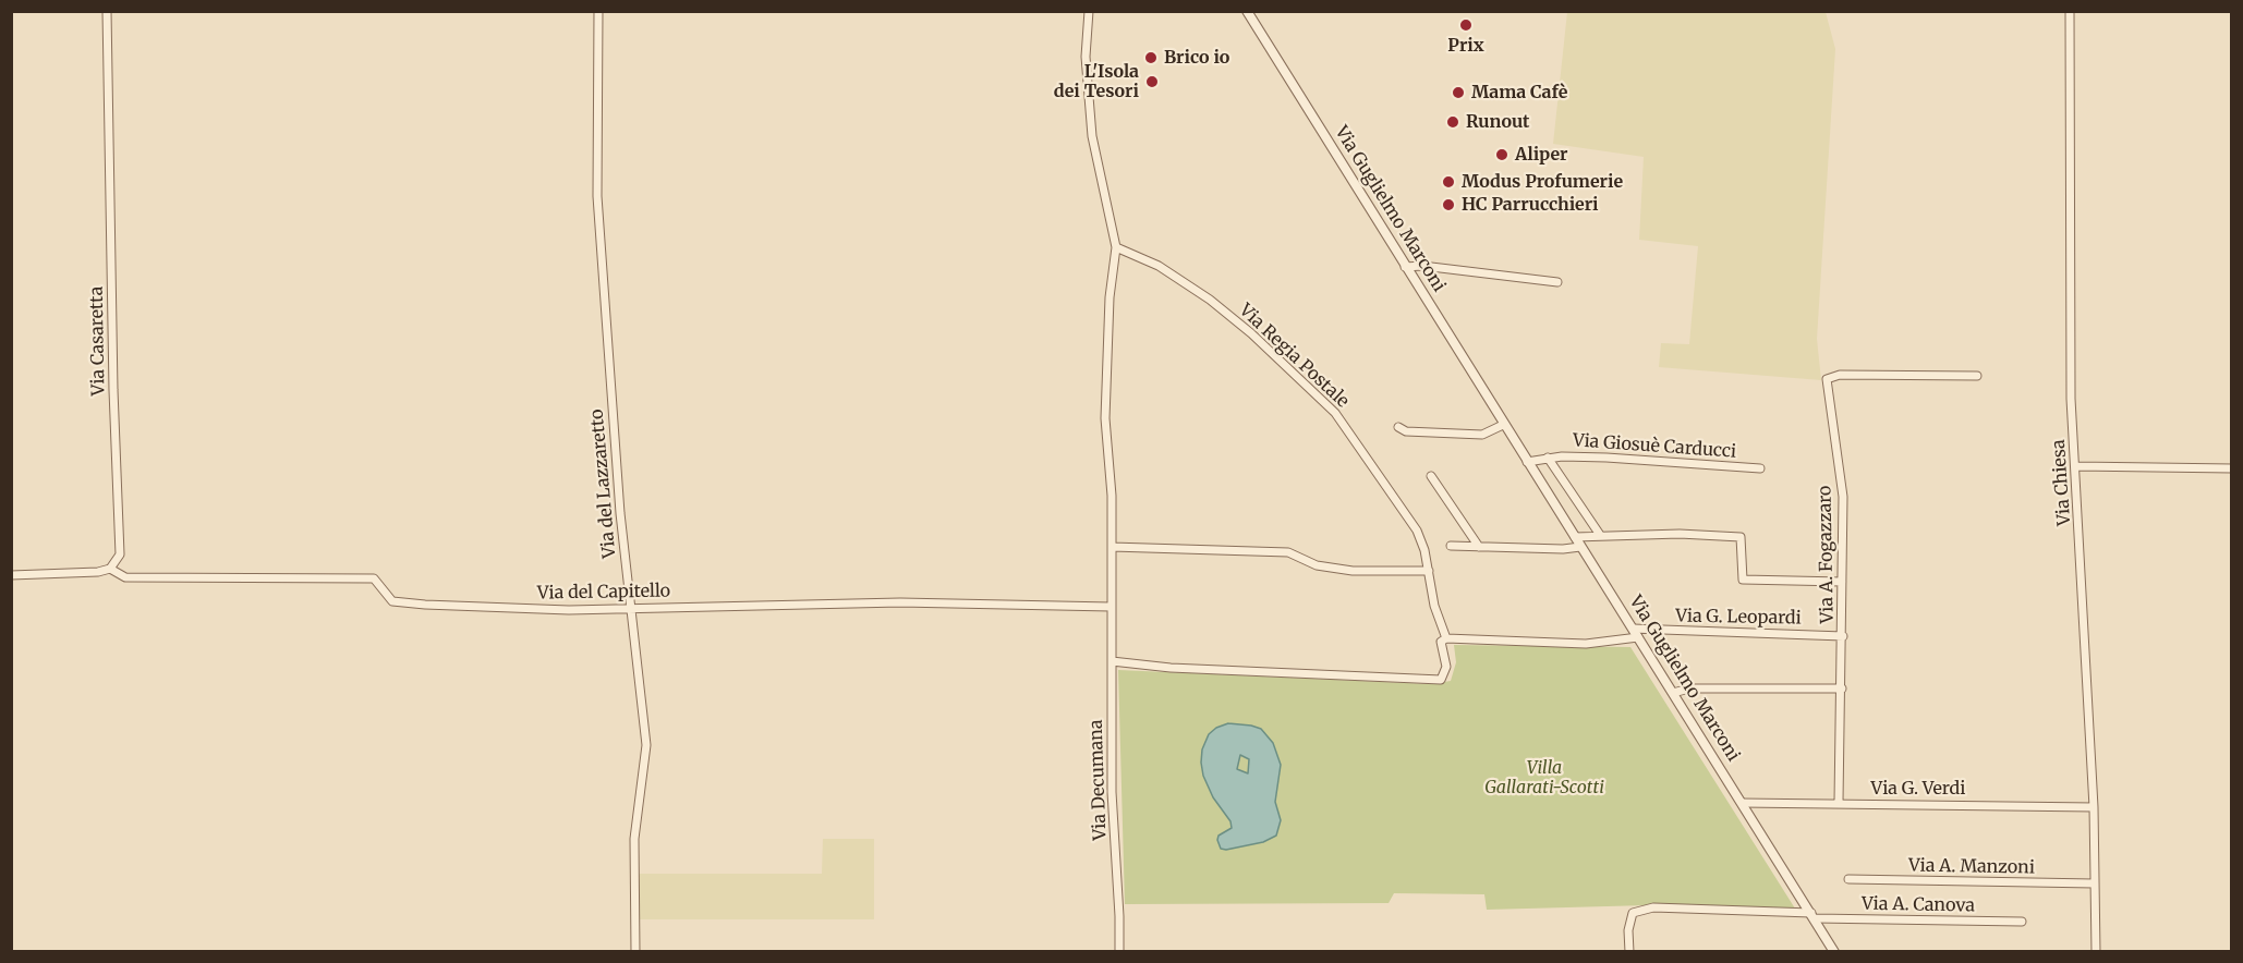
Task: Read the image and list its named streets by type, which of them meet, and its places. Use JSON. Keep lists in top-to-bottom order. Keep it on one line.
{"streets":{"street":["Via Guglielmo Marconi","Via Casaretta","Via Regia Postale","Via Giosuè Carducci","Via Chiesa","Via del Lazzaretto","Via A. Fogazzaro","Via del Capitello","Via G. Leopardi","Via Decumana","Via G. Verdi","Via A. Manzoni","Via A. Canova"]},"crossings":[["Via Guglielmo Marconi","Via Giosuè Carducci"],["Via Guglielmo Marconi","Via G. Leopardi"],["Via Guglielmo Marconi","Via G. Verdi"],["Via Guglielmo Marconi","Via A. Canova"],["Via Casaretta","Via del Capitello"],["Via Regia Postale","Via Decumana"],["Via Chiesa","Via G. Verdi"],["Via Chiesa","Via A. Manzoni"],["Via del Lazzaretto","Via del Capitello"],["Via A. Fogazzaro","Via G. Leopardi"],["Via A. Fogazzaro","Via G. Verdi"],["Via del Capitello","Via Decumana"]],"parks":["Villa Gallarati-Scotti"],"places":["Prix","Brico io","L'Isola dei Tesori","Mama Cafè","Runout","Aliper","Modus Profumerie","HC Parrucchieri"]}
